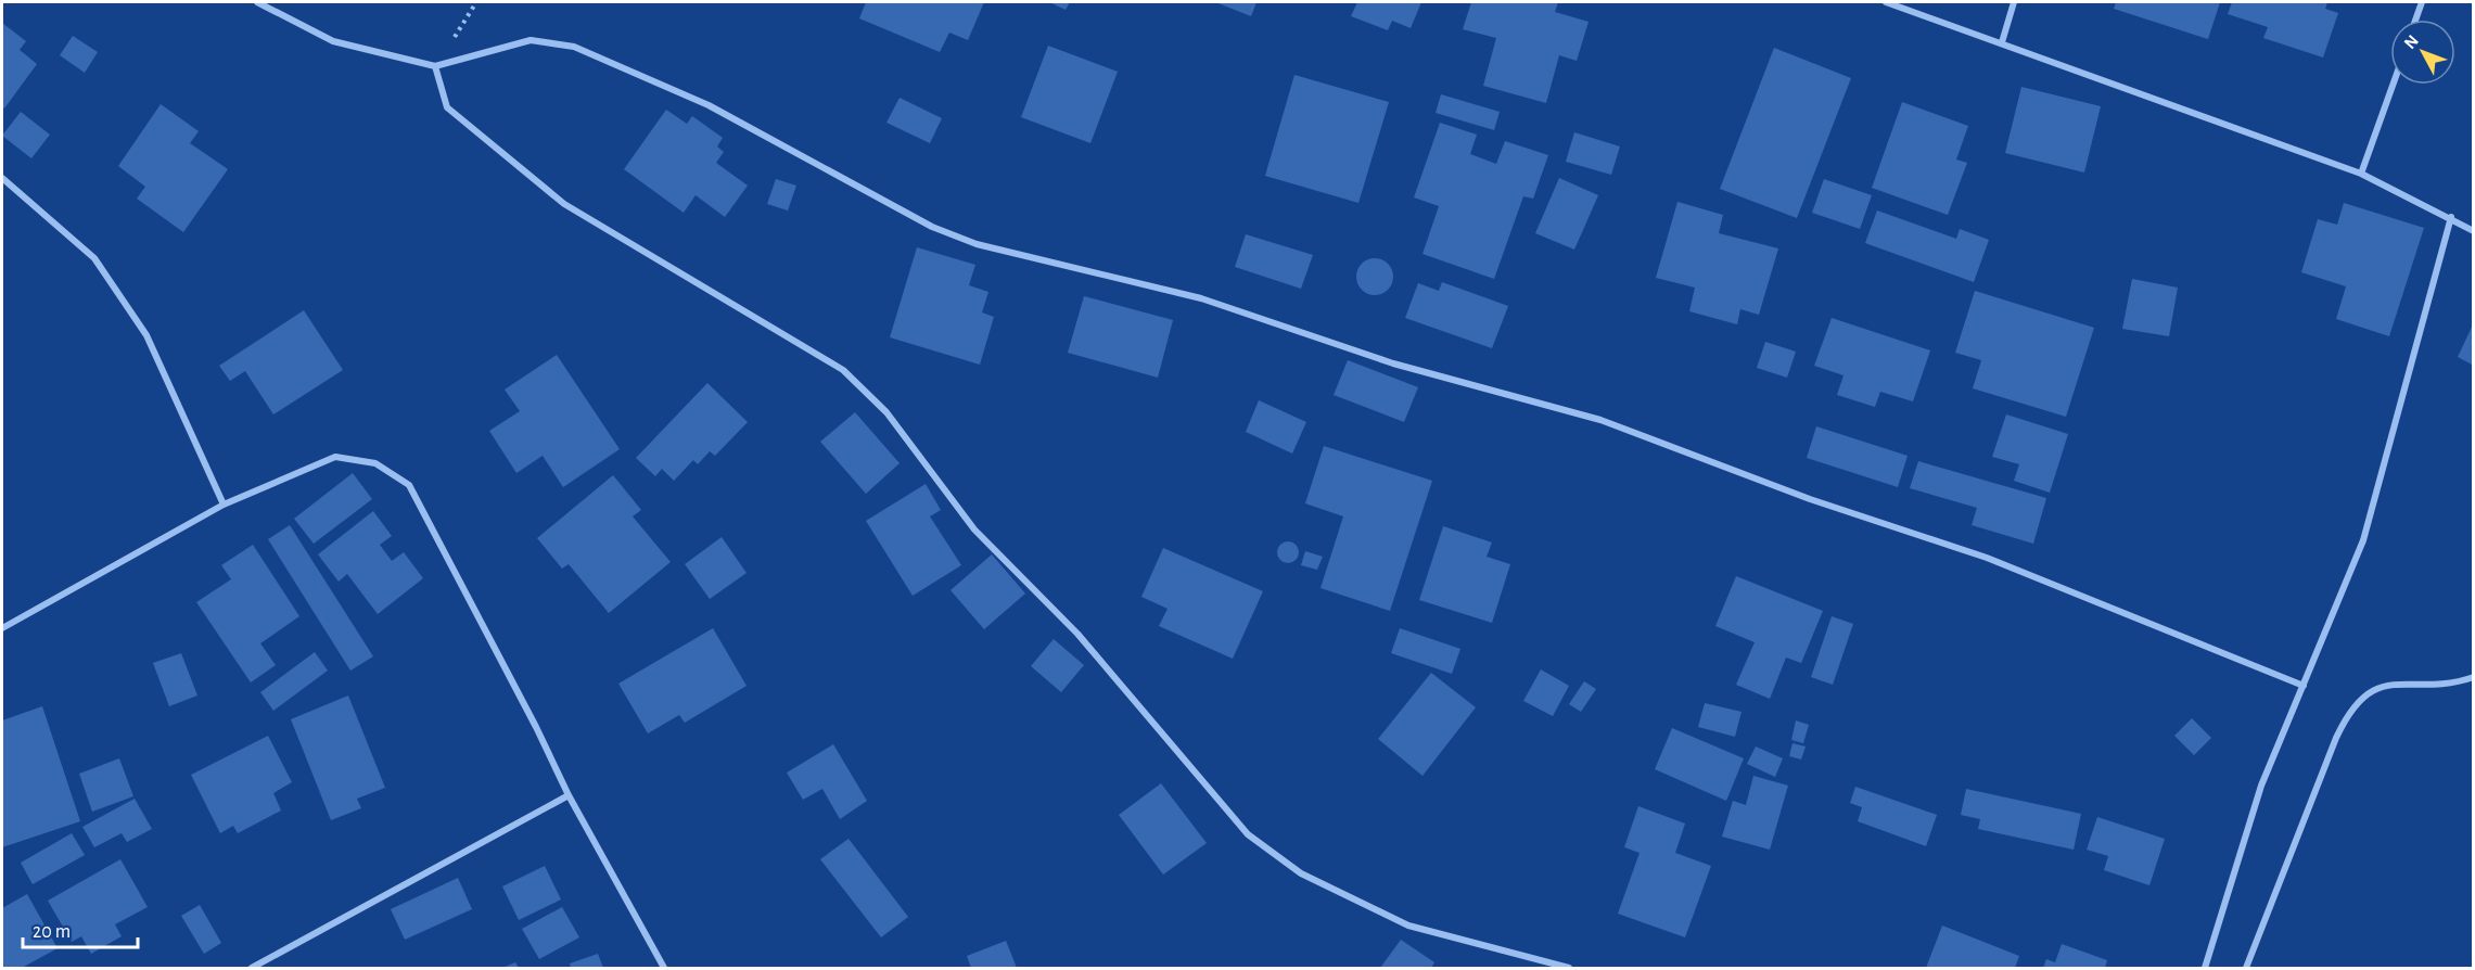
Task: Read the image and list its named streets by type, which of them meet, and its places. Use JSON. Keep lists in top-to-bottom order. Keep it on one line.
{"scale_bar":"20 m","north":"top left"}
